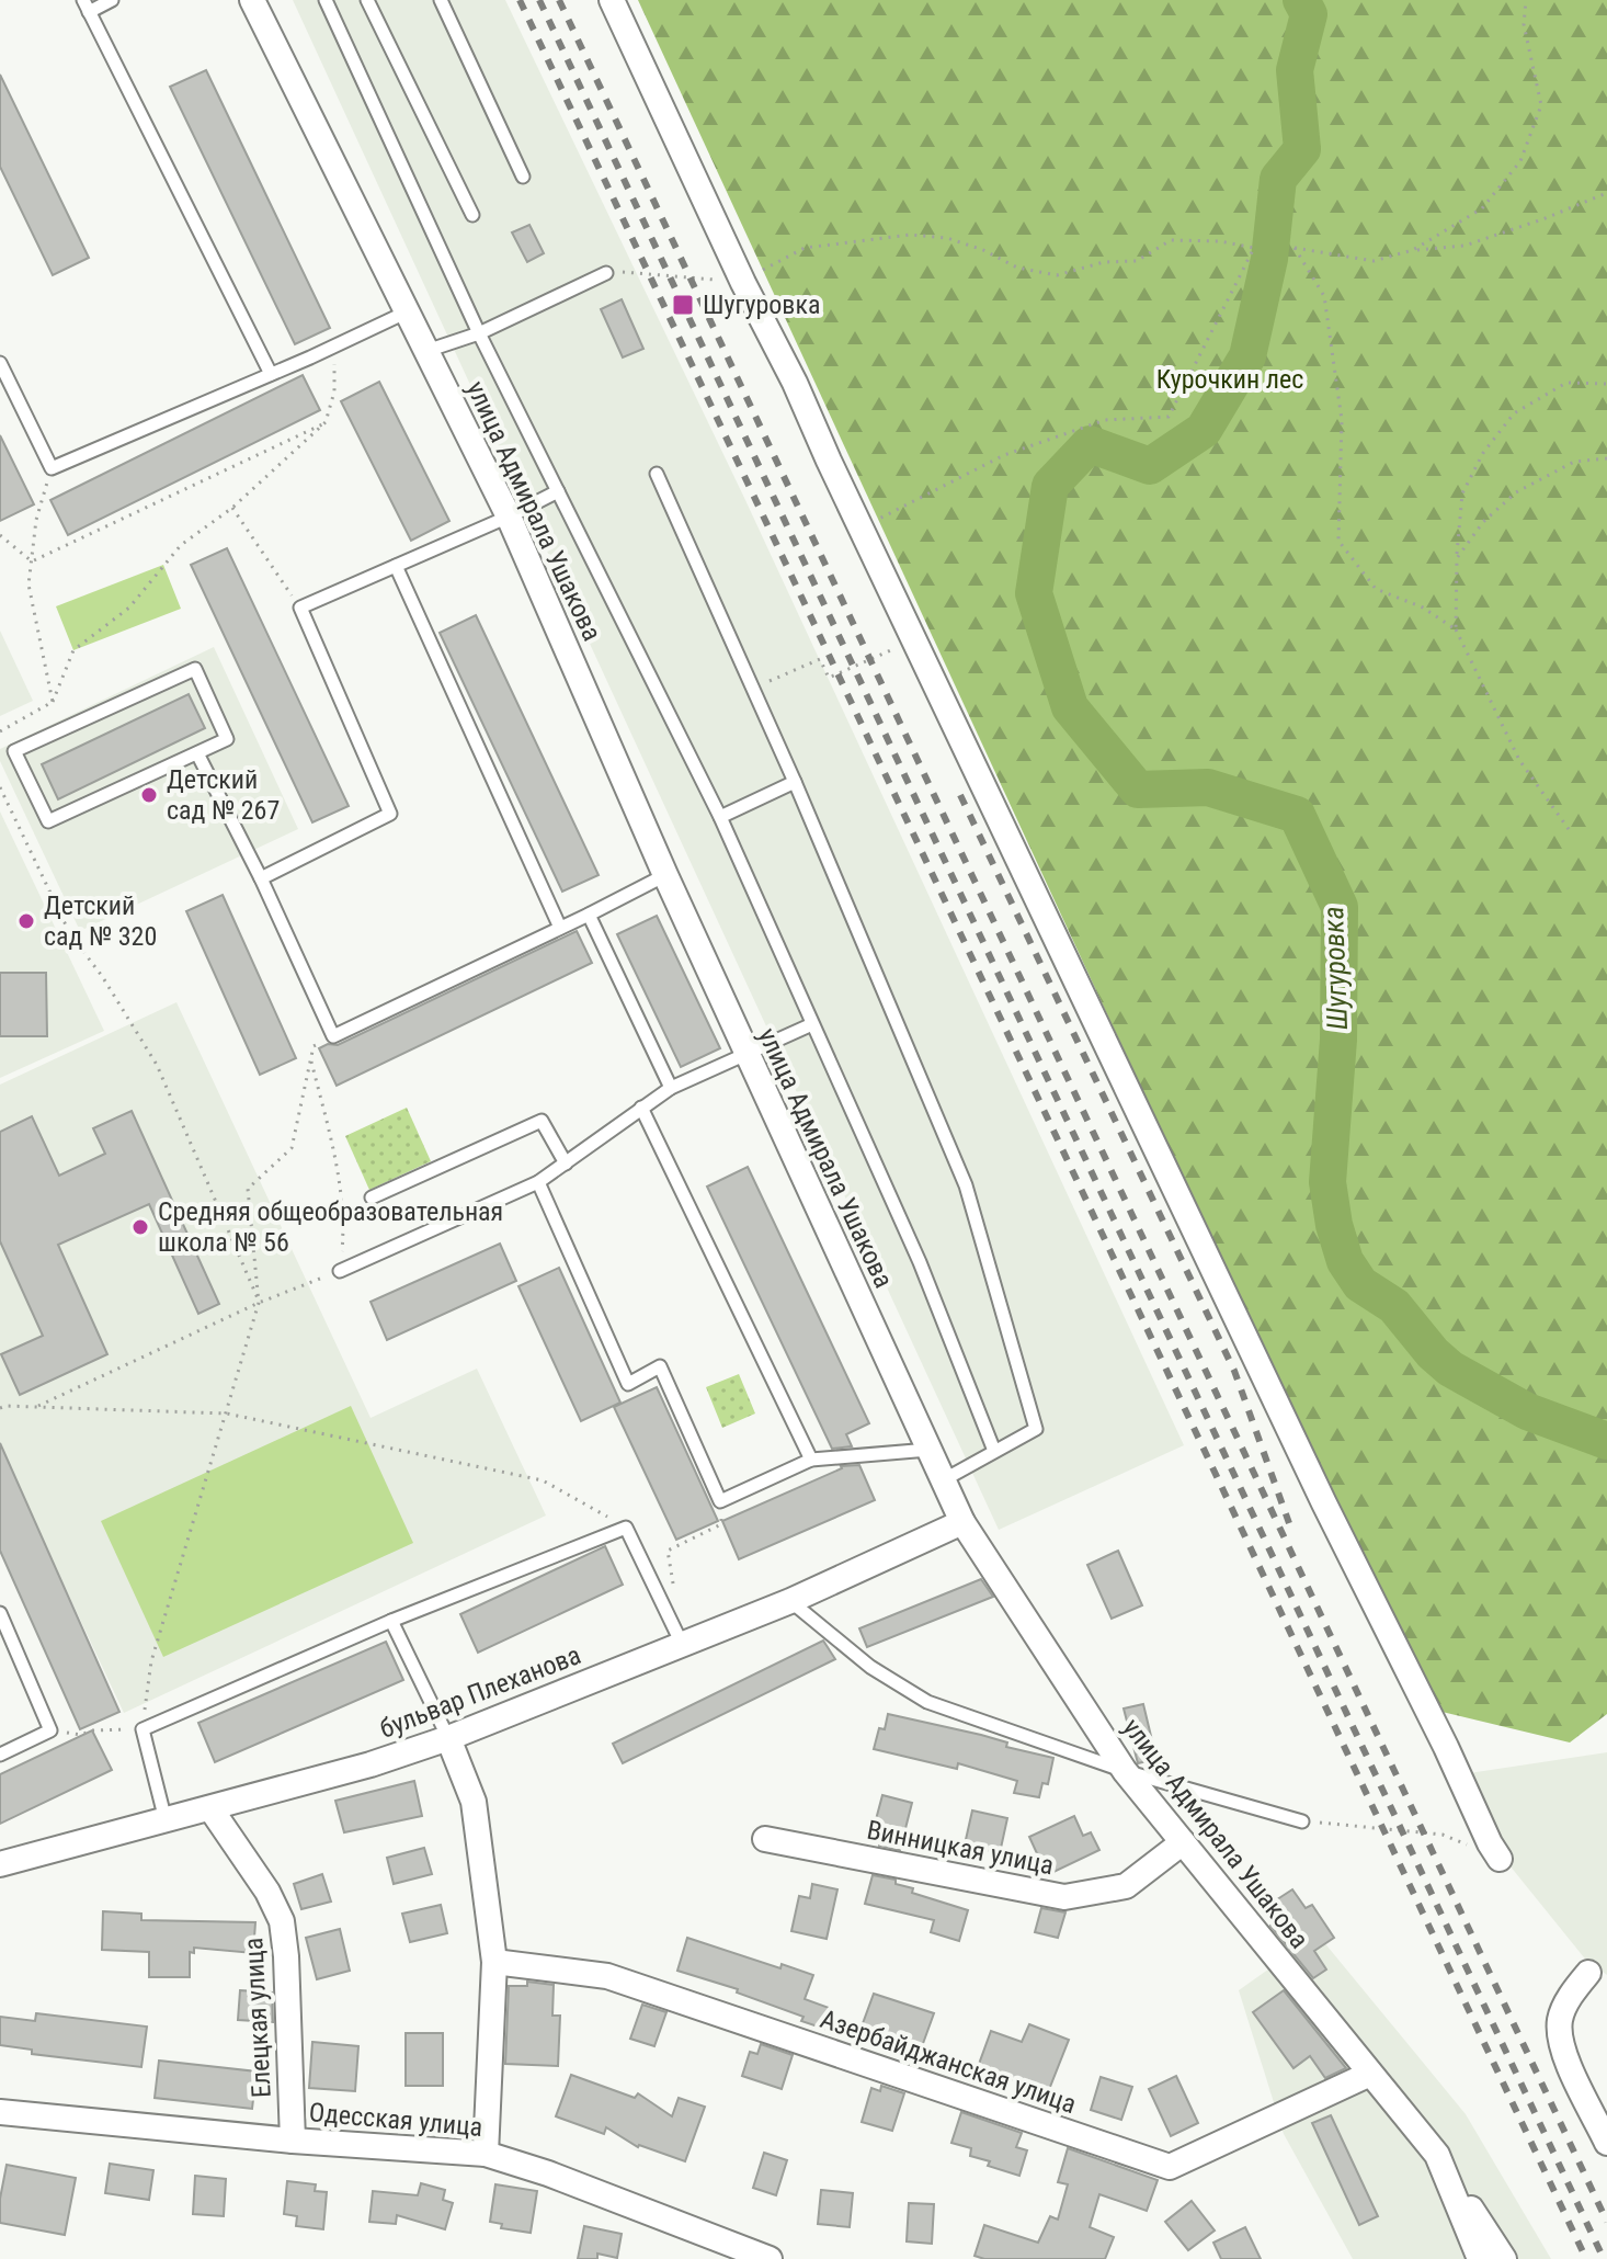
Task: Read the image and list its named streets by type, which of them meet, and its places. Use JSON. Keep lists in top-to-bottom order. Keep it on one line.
{"streets":{"street":["улица Адмирала Ушакова","бульвар Плеханова","Винницкая улица","Елецкая улица","Азербайджанская улица","Одесская улица"]},"crossings":[["улица Адмирала Ушакова","бульвар Плеханова"],["улица Адмирала Ушакова","Винницкая улица"],["улица Адмирала Ушакова","Азербайджанская улица"],["бульвар Плеханова","Елецкая улица"],["Елецкая улица","Одесская улица"]],"water":["Шугуровка"],"parks":["Курочкин лес"],"places":{"transit":["Шугуровка"],"other":["Детский сад № 267","Детский сад № 320","Средняя общеобразовательная школа № 56"]}}
